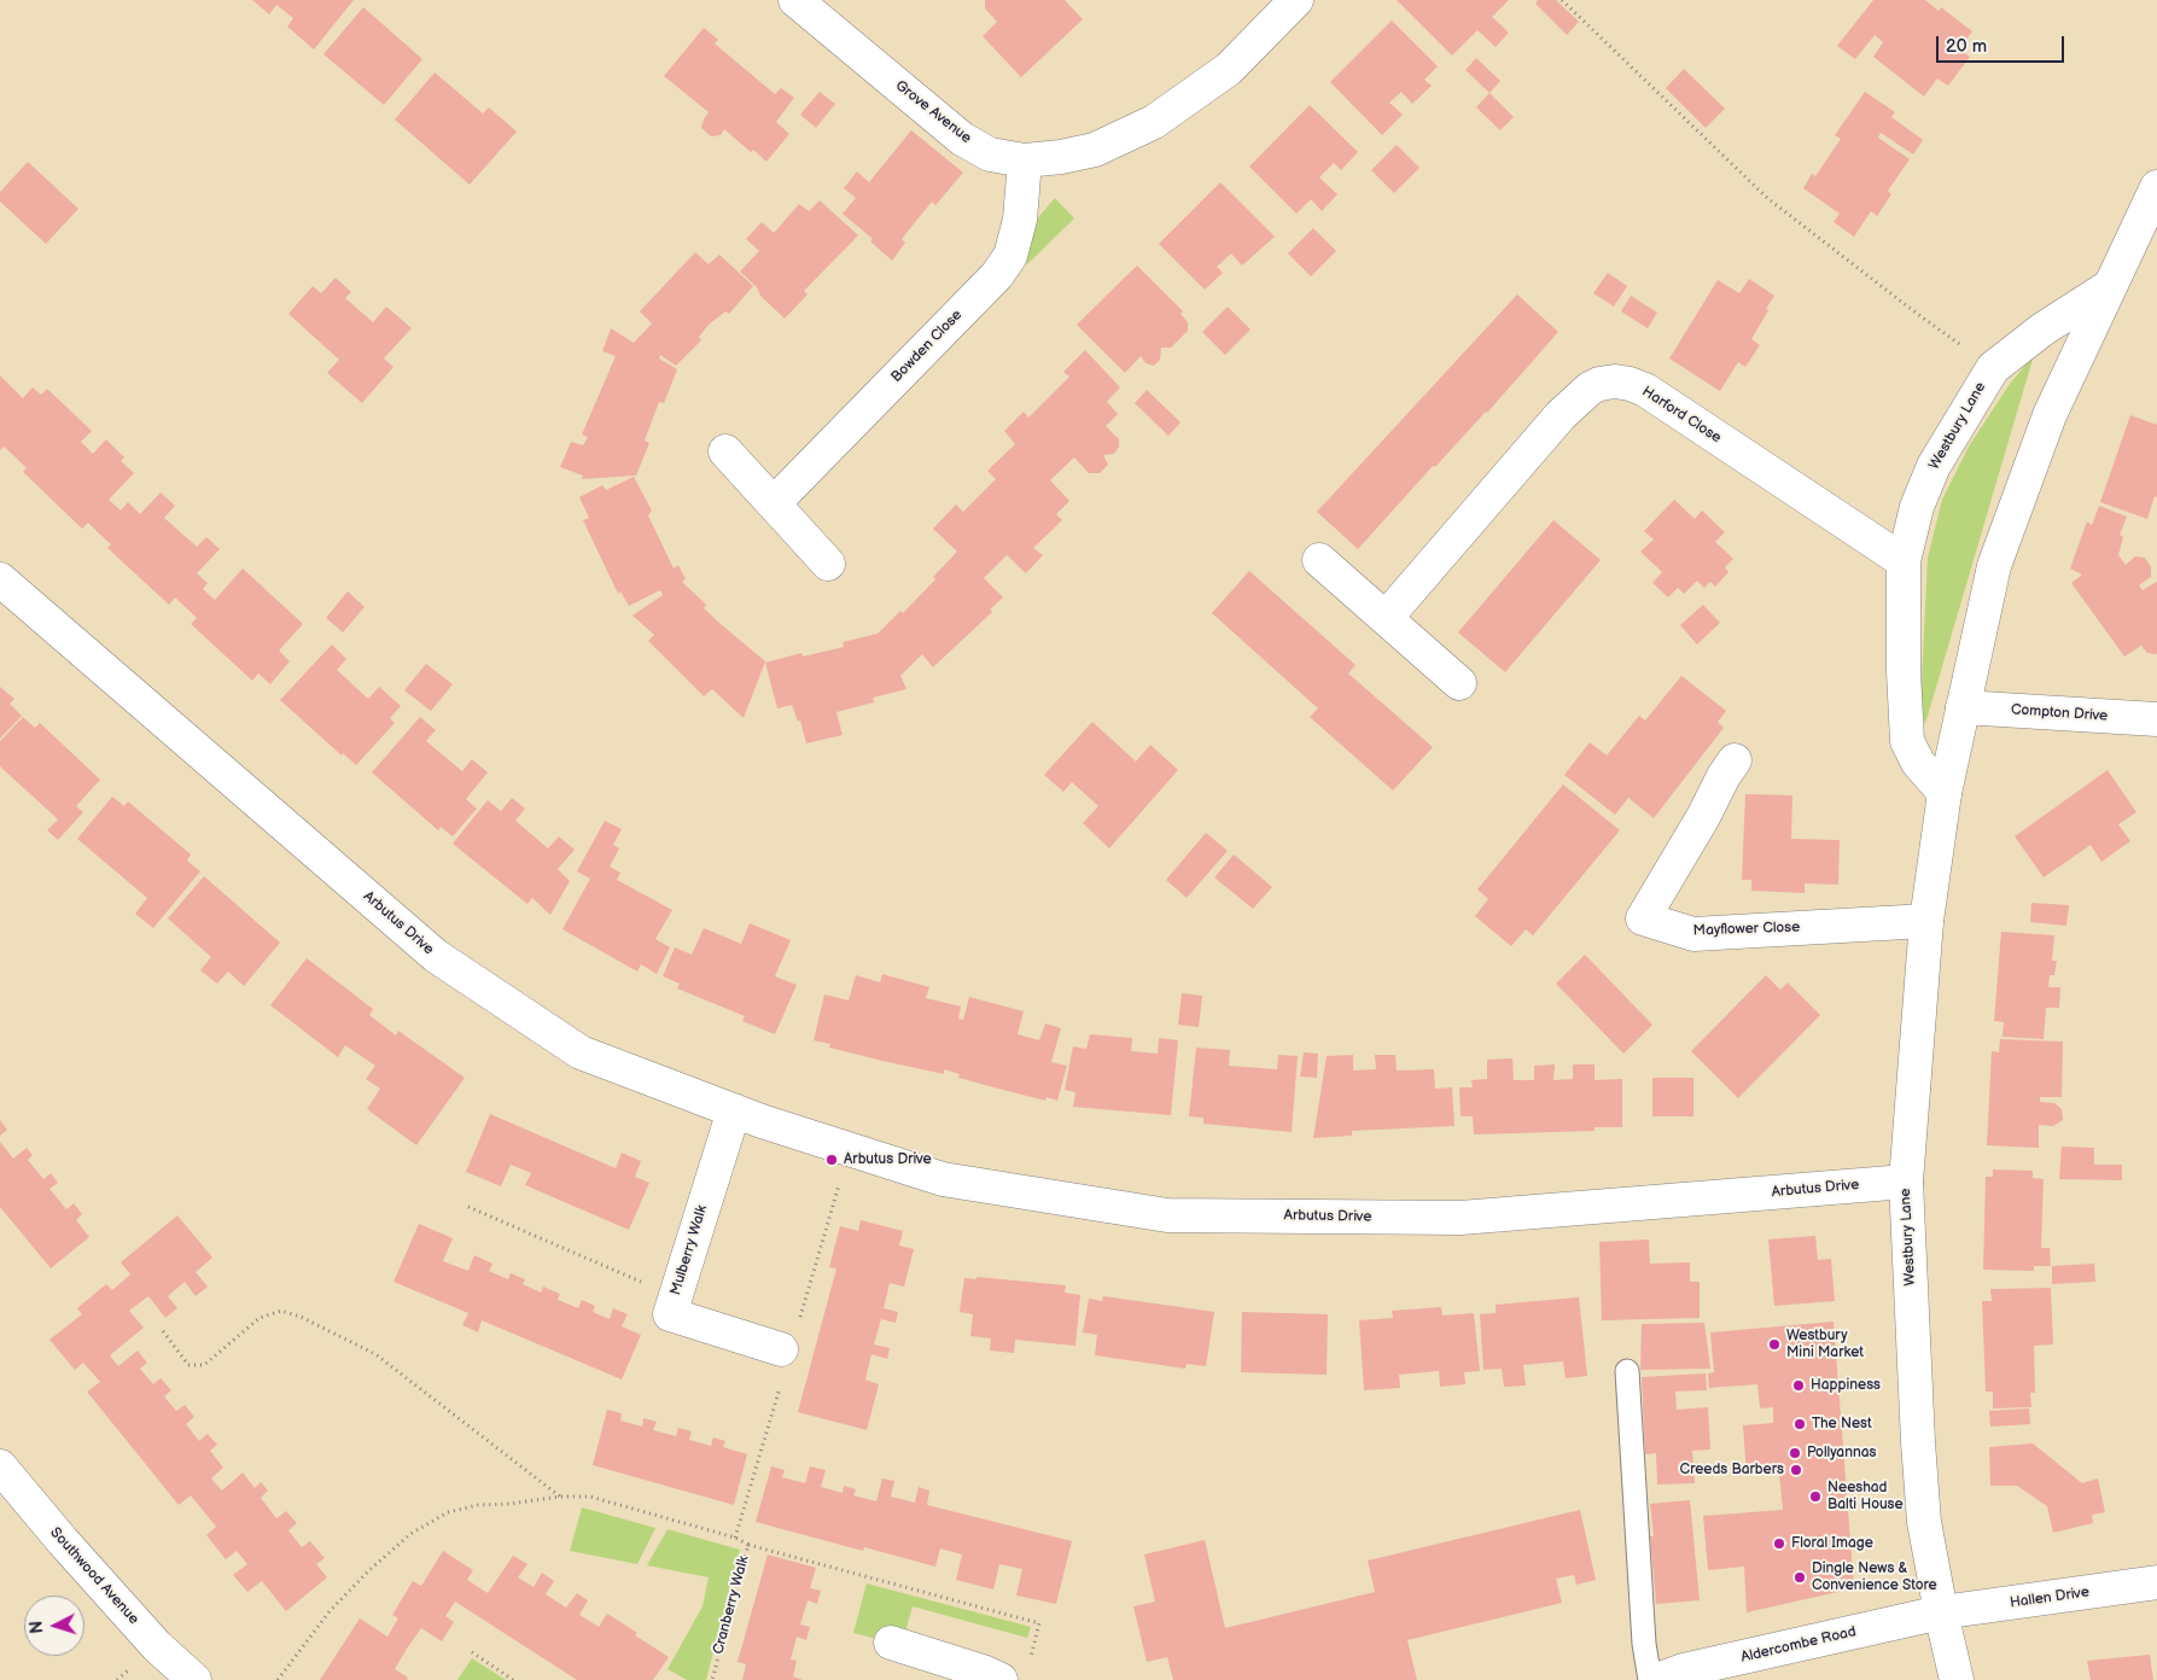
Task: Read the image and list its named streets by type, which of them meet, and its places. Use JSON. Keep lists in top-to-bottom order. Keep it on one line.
{"streets":{"street":["Grove Avenue","Bowden Close","Harford Close","Westbury Lane","Compton Drive","Arbutus Drive","Mayflower Close","Mulberry Walk","Southwood Avenue","Hallen Drive","Aldercombe Road"],"path":["Cranberry Walk"]},"crossings":[["Grove Avenue","Bowden Close"],["Harford Close","Westbury Lane"],["Westbury Lane","Compton Drive"],["Westbury Lane","Arbutus Drive"],["Westbury Lane","Mayflower Close"],["Westbury Lane","Hallen Drive"],["Westbury Lane","Aldercombe Road"],["Arbutus Drive","Mulberry Walk"],["Hallen Drive","Aldercombe Road"]],"places":["Arbutus Drive","Westbury Mini Market","Happiness","The Nest","Pollyannas","Creeds Barbers","Neeshad Balti House","Floral Image","Dingle News & Convenience Store"],"scale_bar":"20 m","north":"left"}
